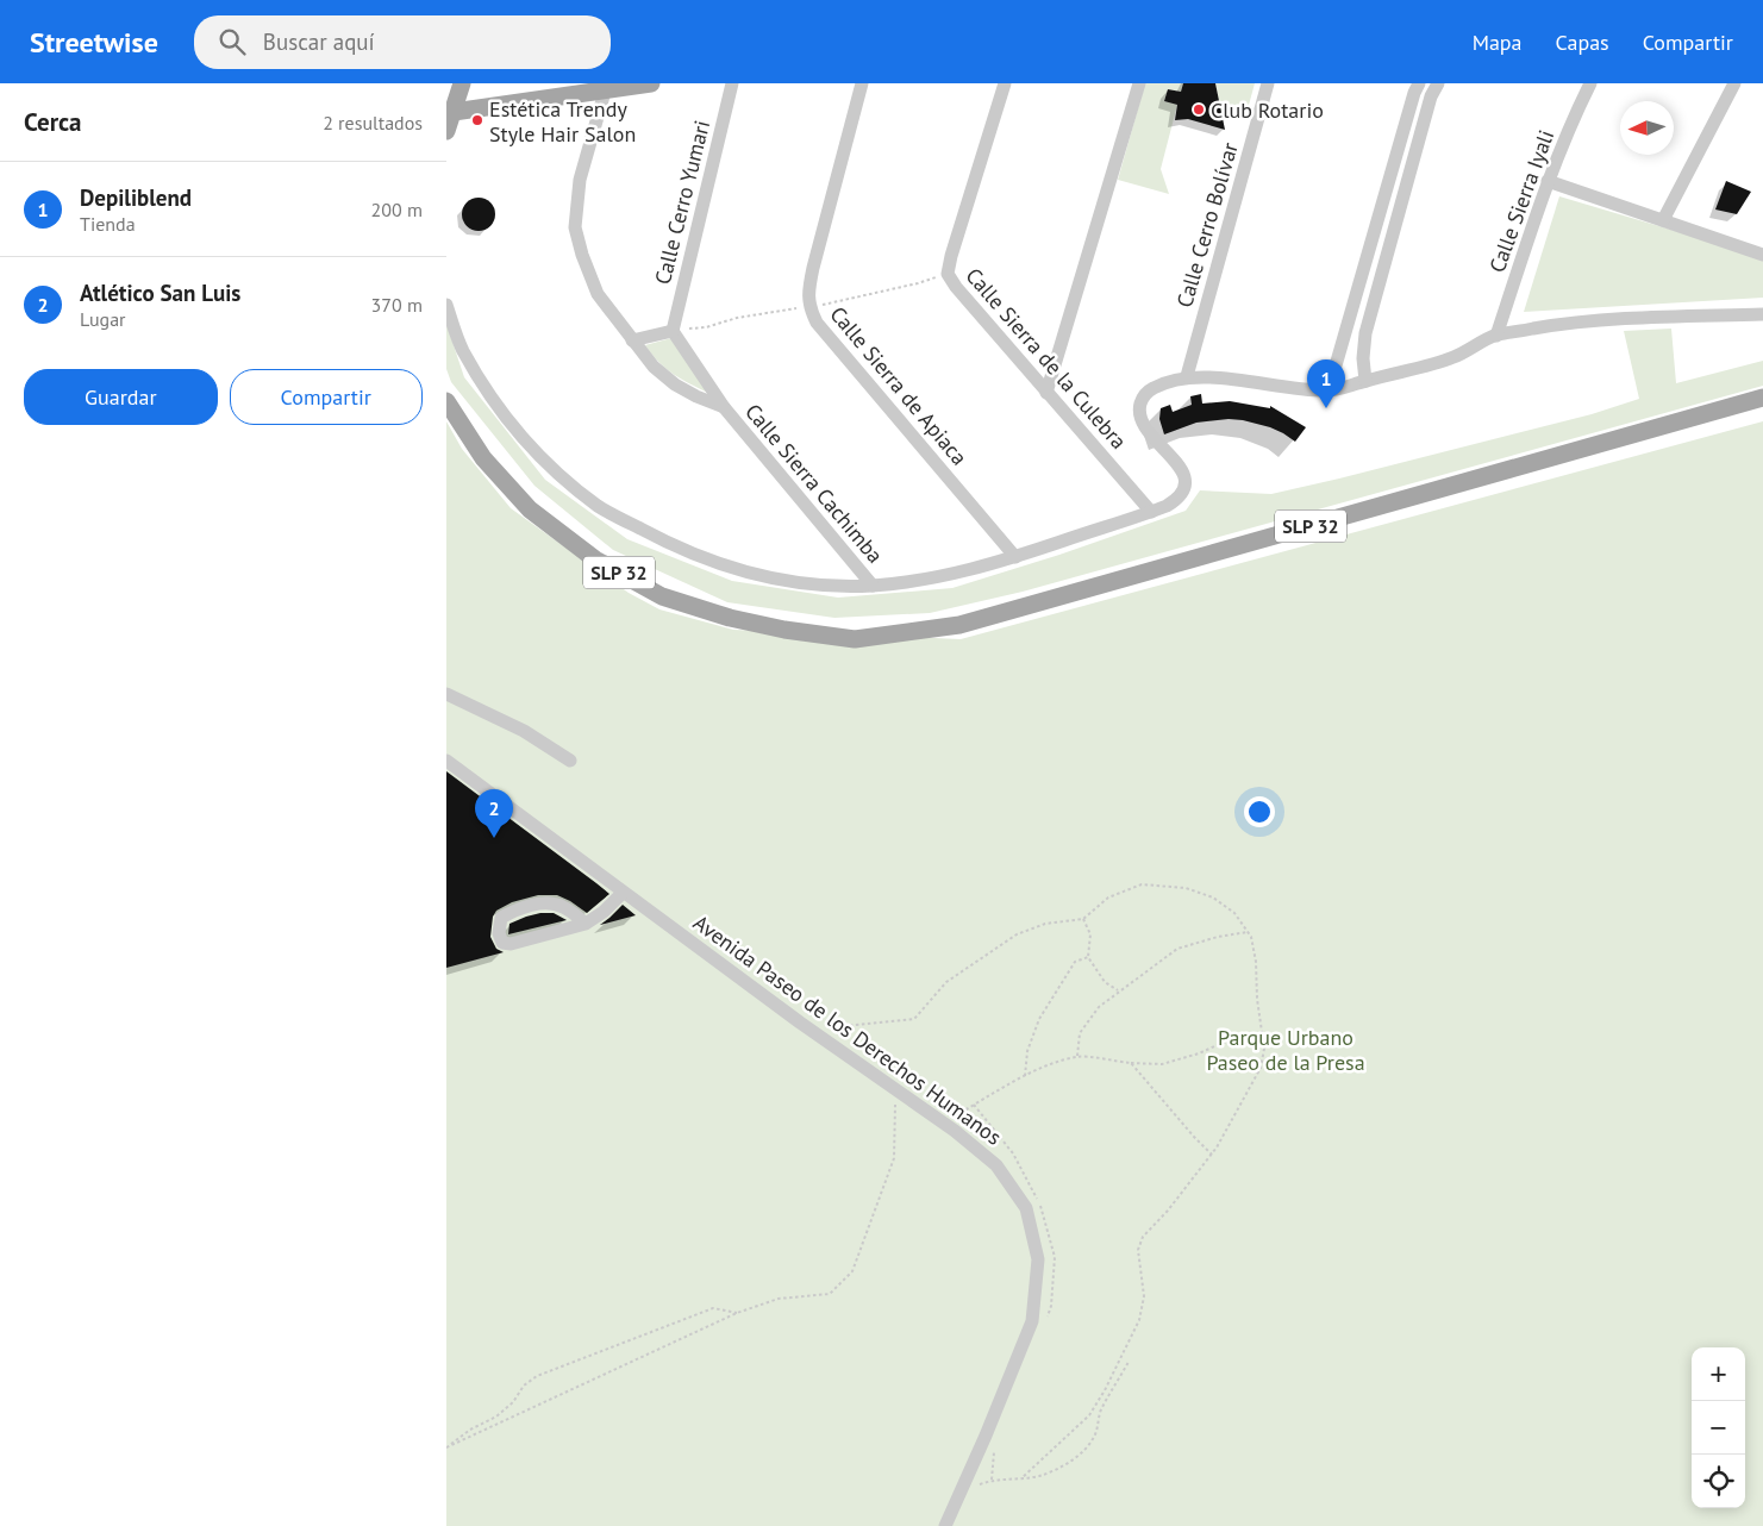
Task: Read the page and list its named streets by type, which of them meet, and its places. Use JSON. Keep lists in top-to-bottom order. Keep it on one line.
{"streets":{"main road":["SLP 32"],"street":["Calle Sierra Iyali","Calle Cerro Yumari","Calle Cerro Bolívar","Calle Sierra de la Culebra","Calle Sierra de Apiaca","Calle Sierra Cachimba","Avenida Paseo de los Derechos Humanos"]},"crossings":[["Calle Cerro Yumari","Calle Sierra Cachimba"]],"parks":["Parque Urbano Paseo de la Presa"],"places":["Club Rotario","Estética Trendy Style Hair Salon"],"north":"left","page":{"header":"Streetwise","search":"Buscar aquí","nav":["Mapa","Capas","Compartir"],"heading":["Cerca","2 resultados"],"list":[{"mark":"1","name":"Depiliblend","note":"Tienda","value":"200 m"},{"mark":"2","name":"Atlético San Luis","note":"Lugar","value":"370 m"}],"buttons":["Guardar","Compartir"],"pins":["1","2"],"map_buttons":["+","−"]}}
